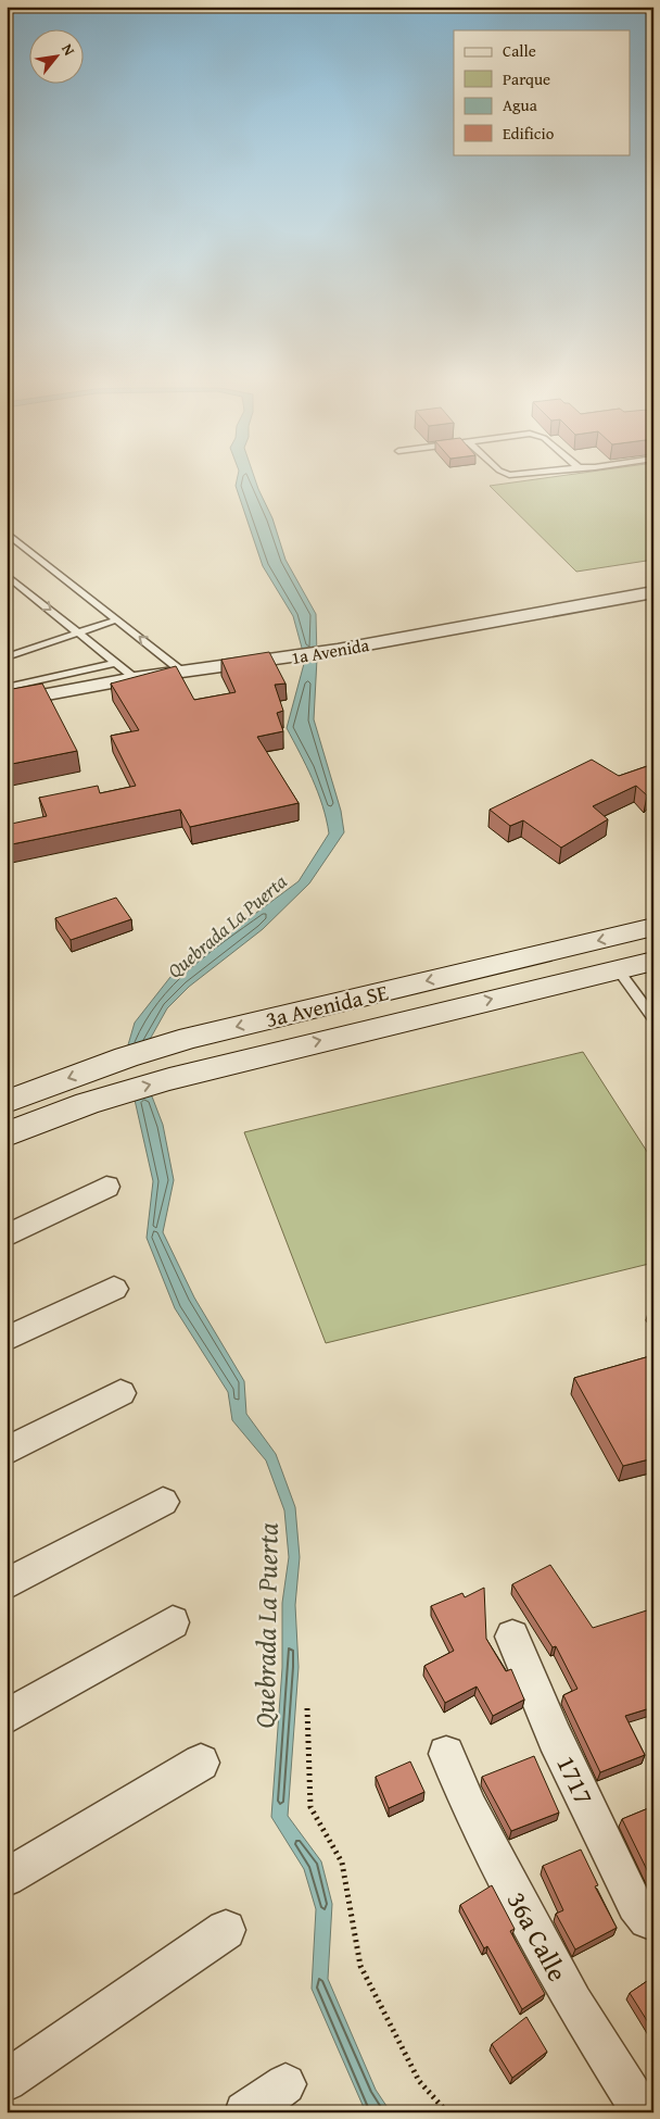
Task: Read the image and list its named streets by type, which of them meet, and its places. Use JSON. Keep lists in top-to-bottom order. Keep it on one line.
{"streets":{"street":["1a Avenida","3a Avenida SE","1717","36a Calle"]},"water":["Quebrada La Puerta"],"legend":["Calle","Parque","Agua","Edificio"],"north":"top right"}
